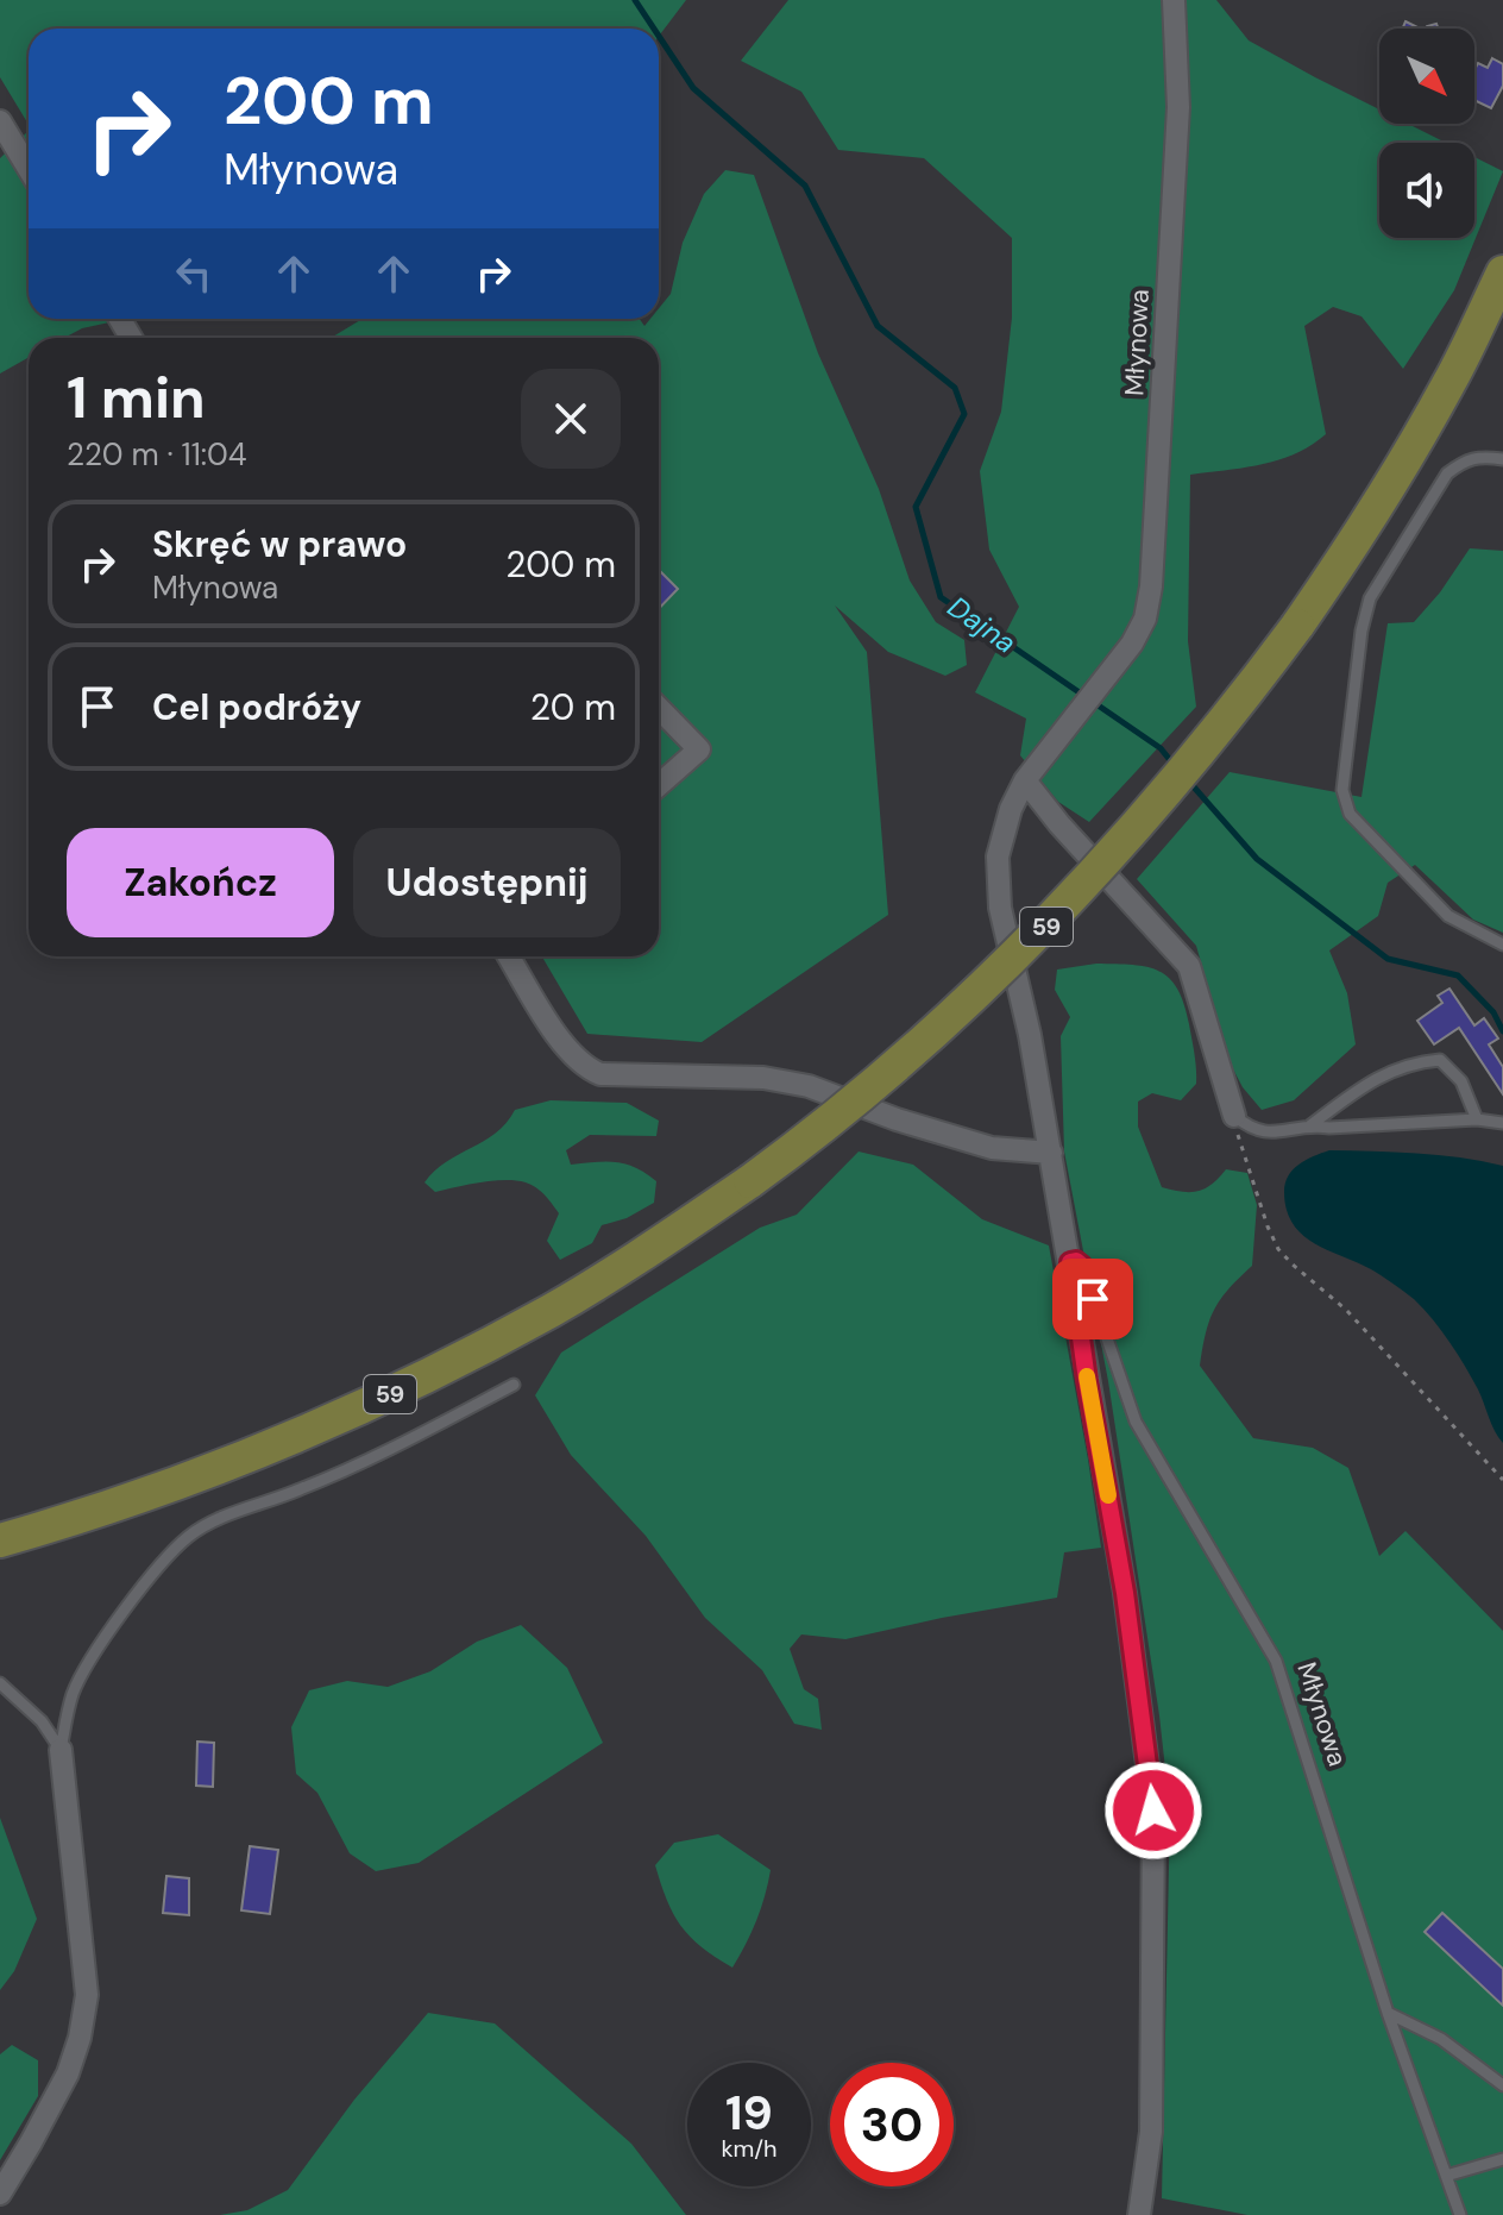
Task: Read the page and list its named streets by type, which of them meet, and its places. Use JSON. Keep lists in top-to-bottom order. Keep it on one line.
{"streets":{"main road":["59"],"street":["Młynowa"]},"water":["Dajna"],"north":"bottom right","page":{"turn":["200 m","Młynowa"],"heading":["1 min","220 m · 11:04"],"list":[{"name":"Skręć w prawo","note":"Młynowa","value":"200 m"},{"name":"Cel podróży","value":"20 m"}],"buttons":["Zakończ","Udostępnij"],"speed":"19 km/h","limit":"30"}}
